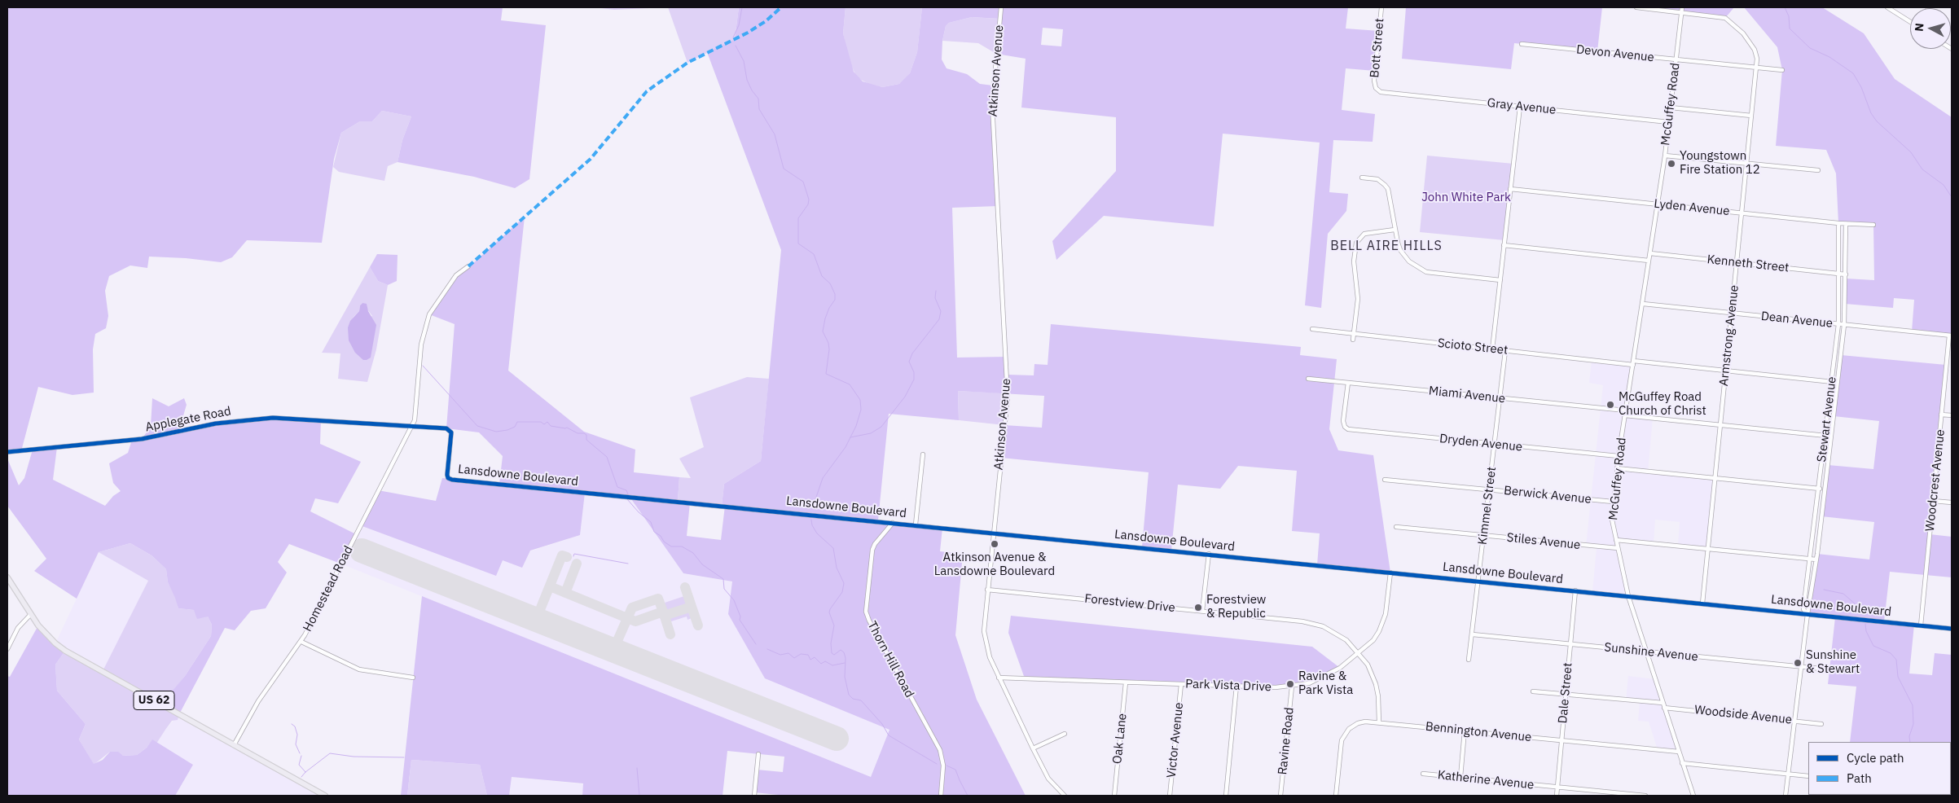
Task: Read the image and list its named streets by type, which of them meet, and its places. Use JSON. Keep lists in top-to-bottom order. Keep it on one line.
{"streets":{"main road":["US 62"],"street":["Bott Street","Devon Avenue","Atkinson Avenue","McGuffey Road","Gray Avenue","Lyden Avenue","Kenneth Street","Dean Avenue","Armstrong Avenue","Scioto Street","Miami Avenue","Applegate Road","Stewart Avenue","Dryden Avenue","Lansdowne Boulevard","Woodcrest Avenue","Berwick Avenue","Kimmel Street","Stiles Avenue","Homestead Road","Forestview Drive","Sunshine Avenue","Thorn Hill Road","Park Vista Drive","Dale Street","Woodside Avenue","Bennington Avenue","Oak Lane","Victor Avenue","Ravine Road","Katherine Avenue"]},"crossings":[["Bott Street","Gray Avenue"],["Devon Avenue","McGuffey Road"],["Devon Avenue","Armstrong Avenue"],["Atkinson Avenue","Lansdowne Boulevard"],["Atkinson Avenue","Forestview Drive"],["Atkinson Avenue","Park Vista Drive"],["McGuffey Road","Gray Avenue"],["McGuffey Road","Lyden Avenue"],["McGuffey Road","Kenneth Street"],["McGuffey Road","Dean Avenue"],["McGuffey Road","Armstrong Avenue"],["McGuffey Road","Scioto Street"],["McGuffey Road","Miami Avenue"],["McGuffey Road","Dryden Avenue"],["McGuffey Road","Lansdowne Boulevard"],["McGuffey Road","Berwick Avenue"],["McGuffey Road","Stiles Avenue"],["McGuffey Road","Sunshine Avenue"],["McGuffey Road","Woodside Avenue"],["McGuffey Road","Bennington Avenue"],["Lyden Avenue","Armstrong Avenue"],["Lyden Avenue","Stewart Avenue"],["Kenneth Street","Armstrong Avenue"],["Kenneth Street","Stewart Avenue"],["Dean Avenue","Armstrong Avenue"],["Dean Avenue","Stewart Avenue"],["Dean Avenue","Woodcrest Avenue"],["Armstrong Avenue","Scioto Street"],["Armstrong Avenue","Miami Avenue"],["Armstrong Avenue","Lansdowne Boulevard"],["Scioto Street","Stewart Avenue"],["Scioto Street","Kimmel Street"],["Miami Avenue","Stewart Avenue"],["Miami Avenue","Dryden Avenue"],["Miami Avenue","Kimmel Street"],["Applegate Road","Lansdowne Boulevard"],["Applegate Road","Homestead Road"],["Stewart Avenue","Lansdowne Boulevard"],["Stewart Avenue","Sunshine Avenue"],["Stewart Avenue","Woodside Avenue"],["Dryden Avenue","Kimmel Street"],["Lansdowne Boulevard","Woodcrest Avenue"],["Lansdowne Boulevard","Kimmel Street"],["Lansdowne Boulevard","Thorn Hill Road"],["Lansdowne Boulevard","Park Vista Drive"],["Lansdowne Boulevard","Dale Street"],["Berwick Avenue","Kimmel Street"],["Kimmel Street","Stiles Avenue"],["Kimmel Street","Sunshine Avenue"],["Homestead Road","US 62"],["Forestview Drive","Park Vista Drive"],["Forestview Drive","Bennington Avenue"],["Sunshine Avenue","Dale Street"],["Park Vista Drive","Oak Lane"],["Park Vista Drive","Victor Avenue"],["Park Vista Drive","Ravine Road"],["Dale Street","Bennington Avenue"],["Dale Street","Katherine Avenue"]],"districts":["BELL AIRE HILLS"],"parks":["John White Park"],"places":["Youngstown Fire Station 12","McGuffey Road Church of Christ","Atkinson Avenue & Lansdowne Boulevard","Forestview & Republic","Sunshine & Stewart","Ravine & Park Vista"],"legend":["Cycle path","Path"],"north":"left"}
